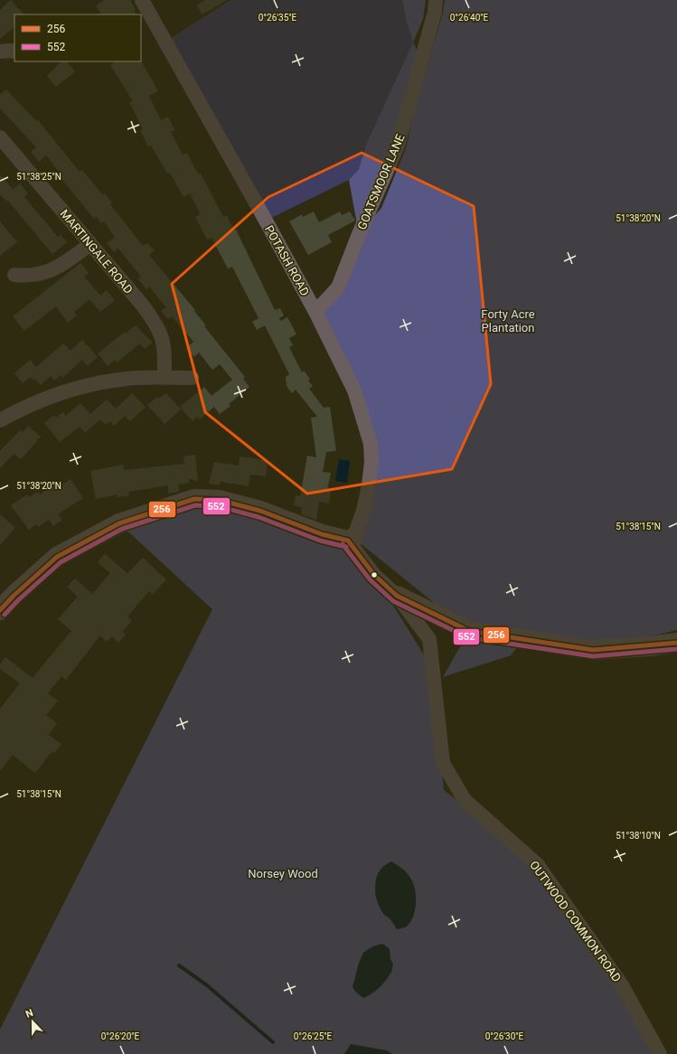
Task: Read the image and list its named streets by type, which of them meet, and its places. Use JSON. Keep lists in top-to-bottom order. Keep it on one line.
{"streets":{"street":["GOATSMOOR LANE","MARTINGALE ROAD","POTASH ROAD","OUTWOOD COMMON ROAD"]},"crossings":[["GOATSMOOR LANE","POTASH ROAD"],["POTASH ROAD","OUTWOOD COMMON ROAD"]],"parks":["Forty Acre Plantation","Norsey Wood"],"lines":["transit line 256","transit line 552"],"legend":["256","552"],"north":"top","coordinates":["0°26'35\"E","0°26'40\"E","51°38'25\"N","51°38'20\"N","51°38'15\"N","51°38'10\"N","0°26'20\"E","0°26'25\"E","0°26'30\"E"]}
